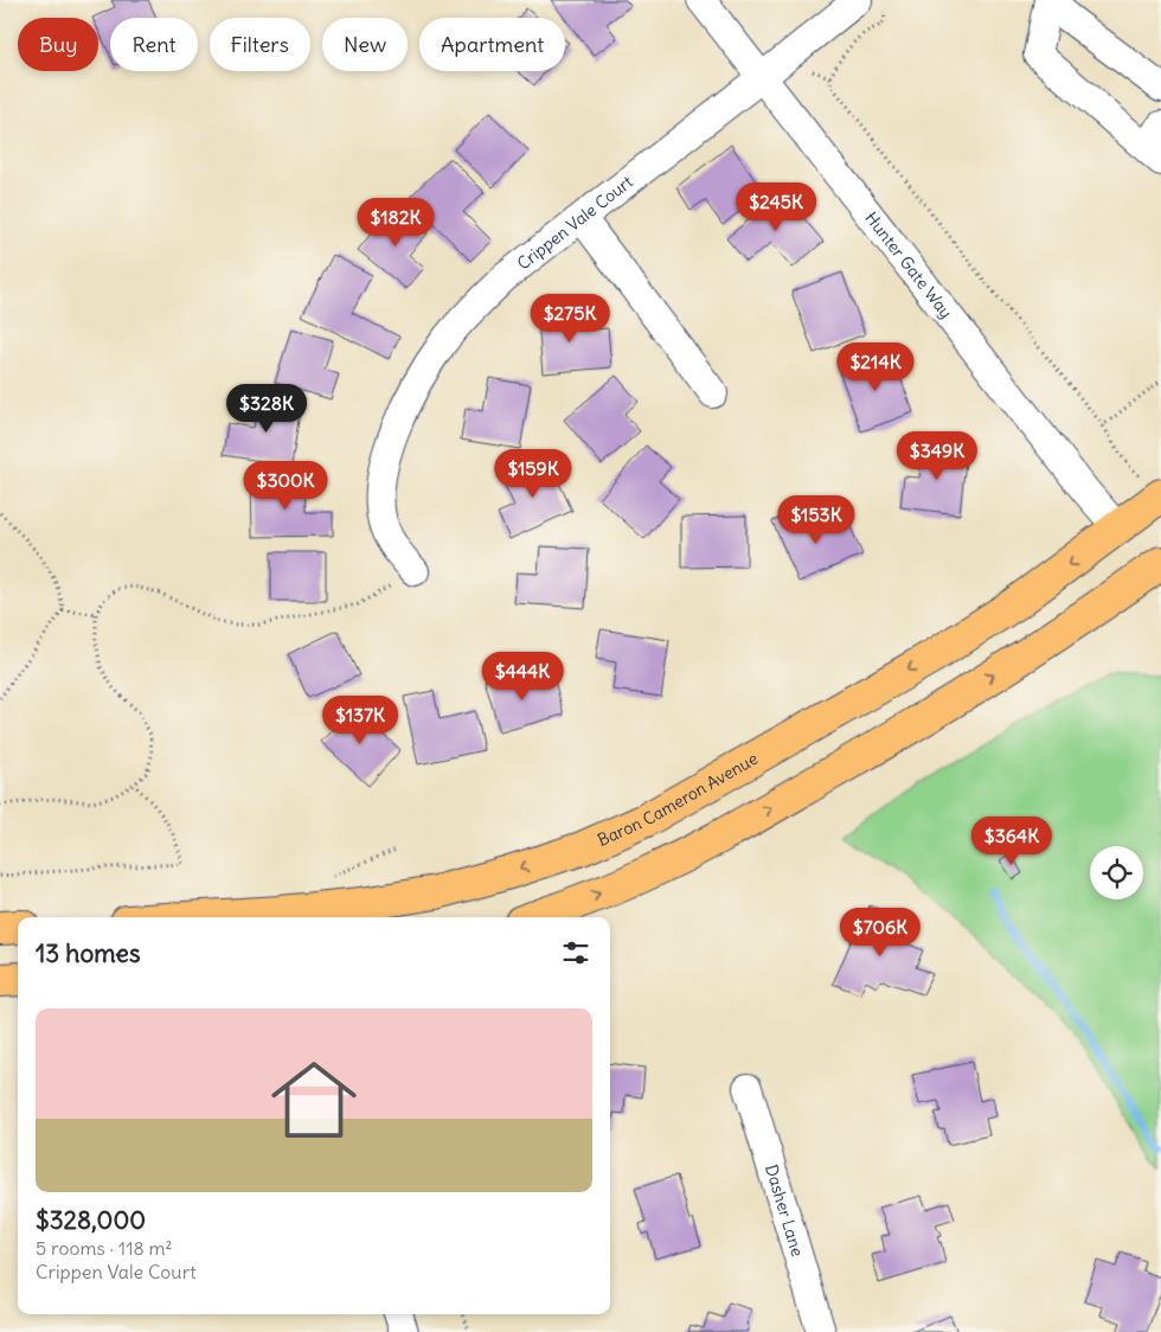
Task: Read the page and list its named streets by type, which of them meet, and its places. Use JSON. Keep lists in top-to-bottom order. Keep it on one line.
{"streets":{"main road":["Baron Cameron Avenue"],"street":["Crippen Vale Court","Hunter Gate Way","Dasher Lane"]},"crossings":[["Crippen Vale Court","Hunter Gate Way"],["Hunter Gate Way","Baron Cameron Avenue"]],"page":{"chip":["Buy","Rent","Filters","New","Apartment"],"price":["$245K","$182K","$275K","$214K","$328K","$349K","$159K","$300K","$153K","$444K","$137K","$364K","$706K"],"heading":"13 homes","list":[{"name":"$328,000","note":"5 rooms · 118 m² · Crippen Vale Court"}]}}
